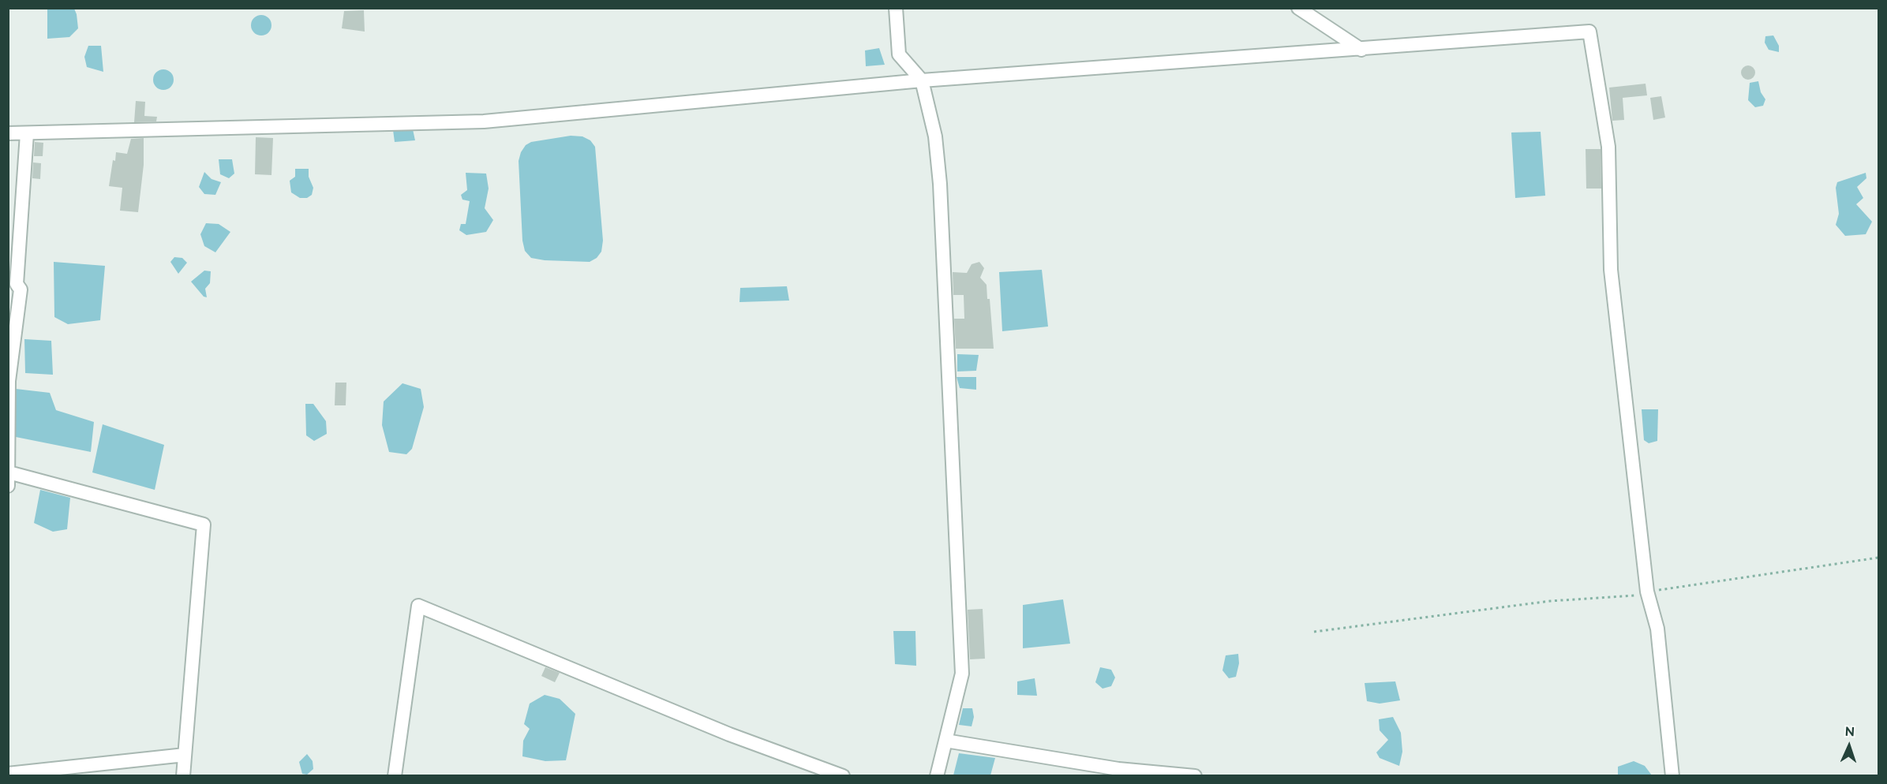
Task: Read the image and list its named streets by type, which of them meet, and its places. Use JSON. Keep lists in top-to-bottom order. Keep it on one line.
{"north":"top"}
